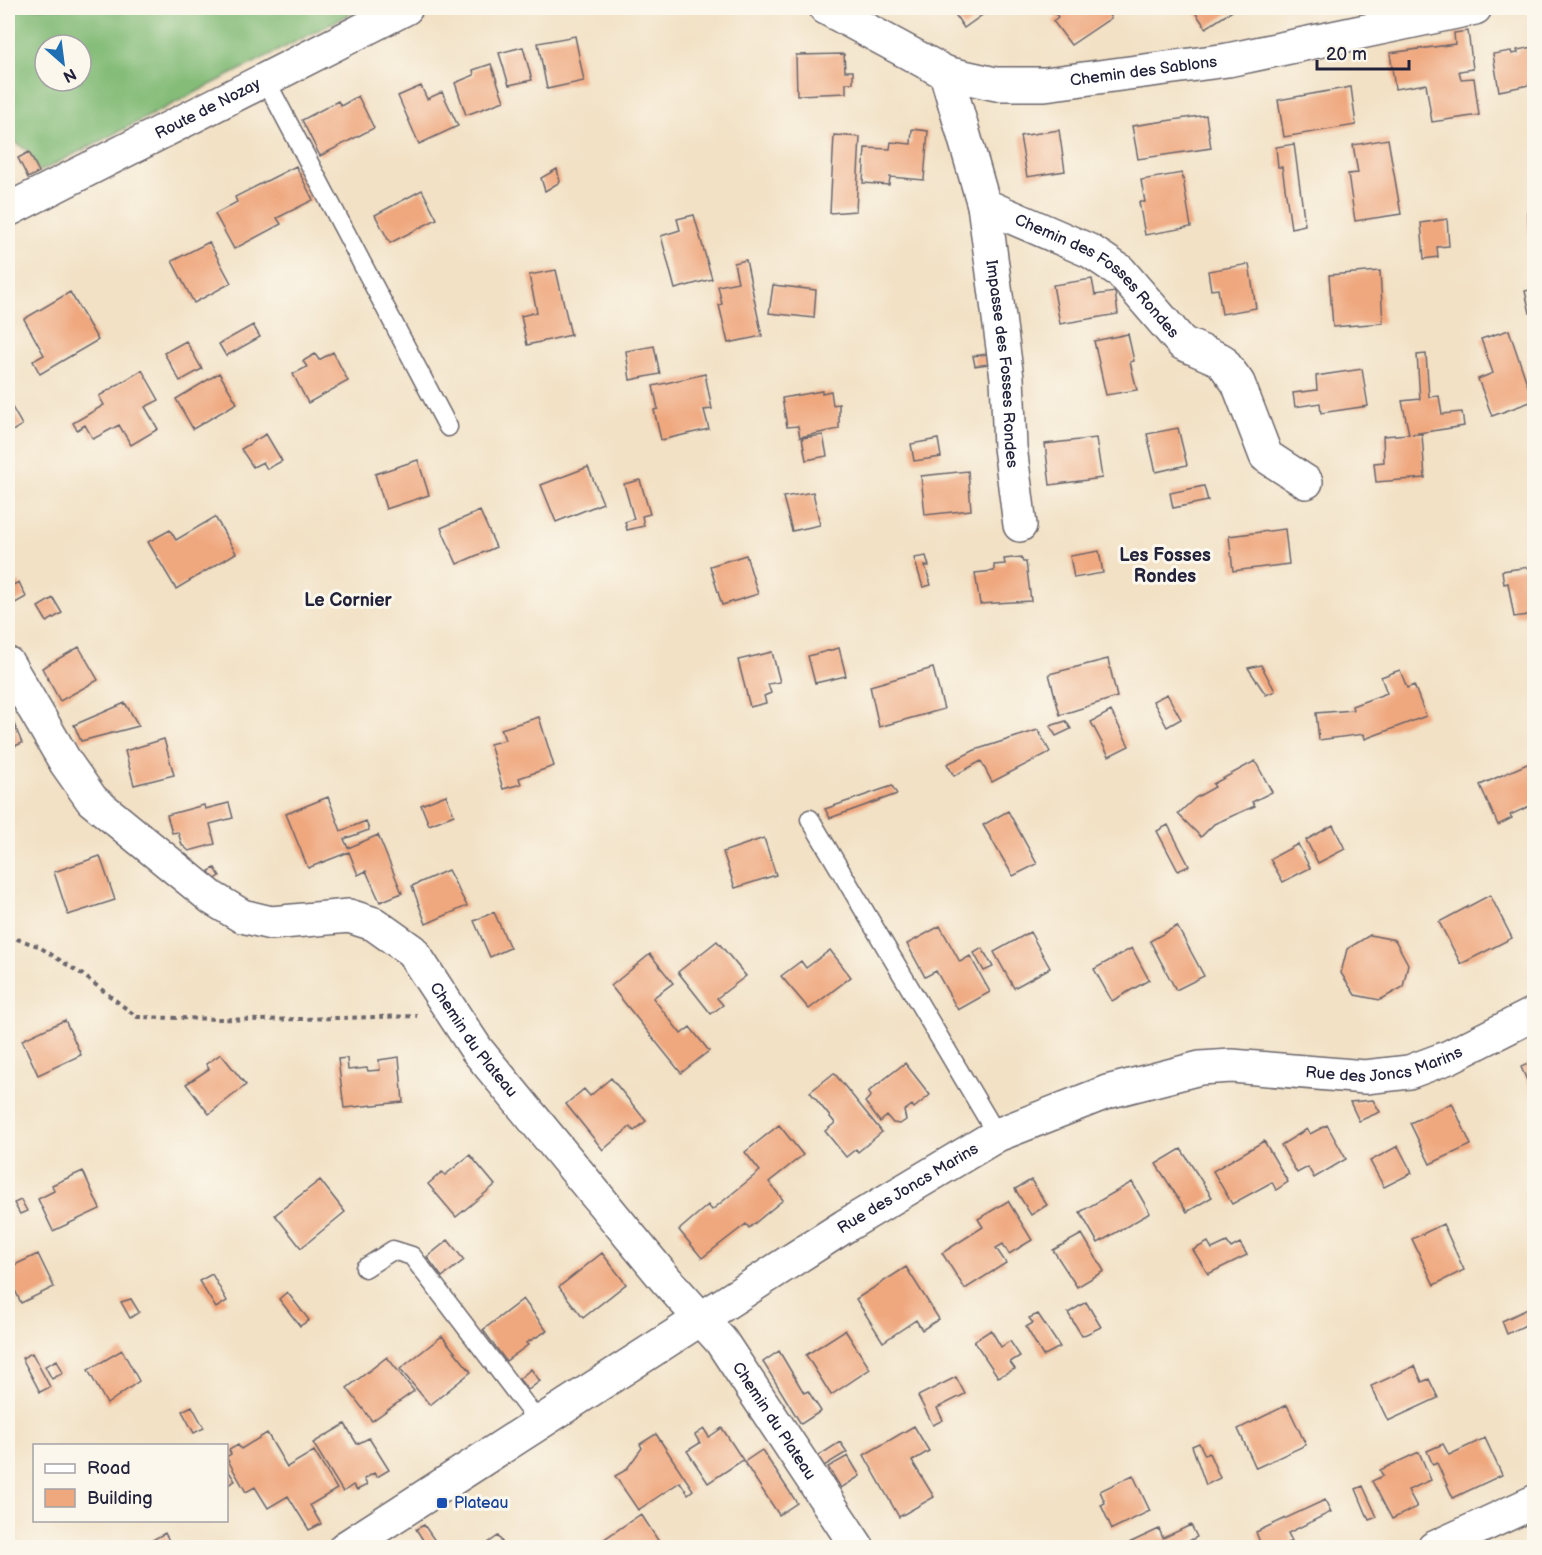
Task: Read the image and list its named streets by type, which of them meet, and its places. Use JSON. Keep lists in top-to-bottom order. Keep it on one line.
{"streets":{"street":["Chemin des Sablons","Route de Nozay","Chemin des Fosses Rondes","Impasse des Fosses Rondes","Chemin du Plateau","Rue des Joncs Marins"]},"crossings":[["Chemin des Fosses Rondes","Impasse des Fosses Rondes"],["Chemin du Plateau","Rue des Joncs Marins"]],"districts":["Les Fosses Rondes","Le Cornier"],"places":{"transit":["Plateau"]},"legend":["Road","Building"],"scale_bar":"20 m","north":"bottom right"}
